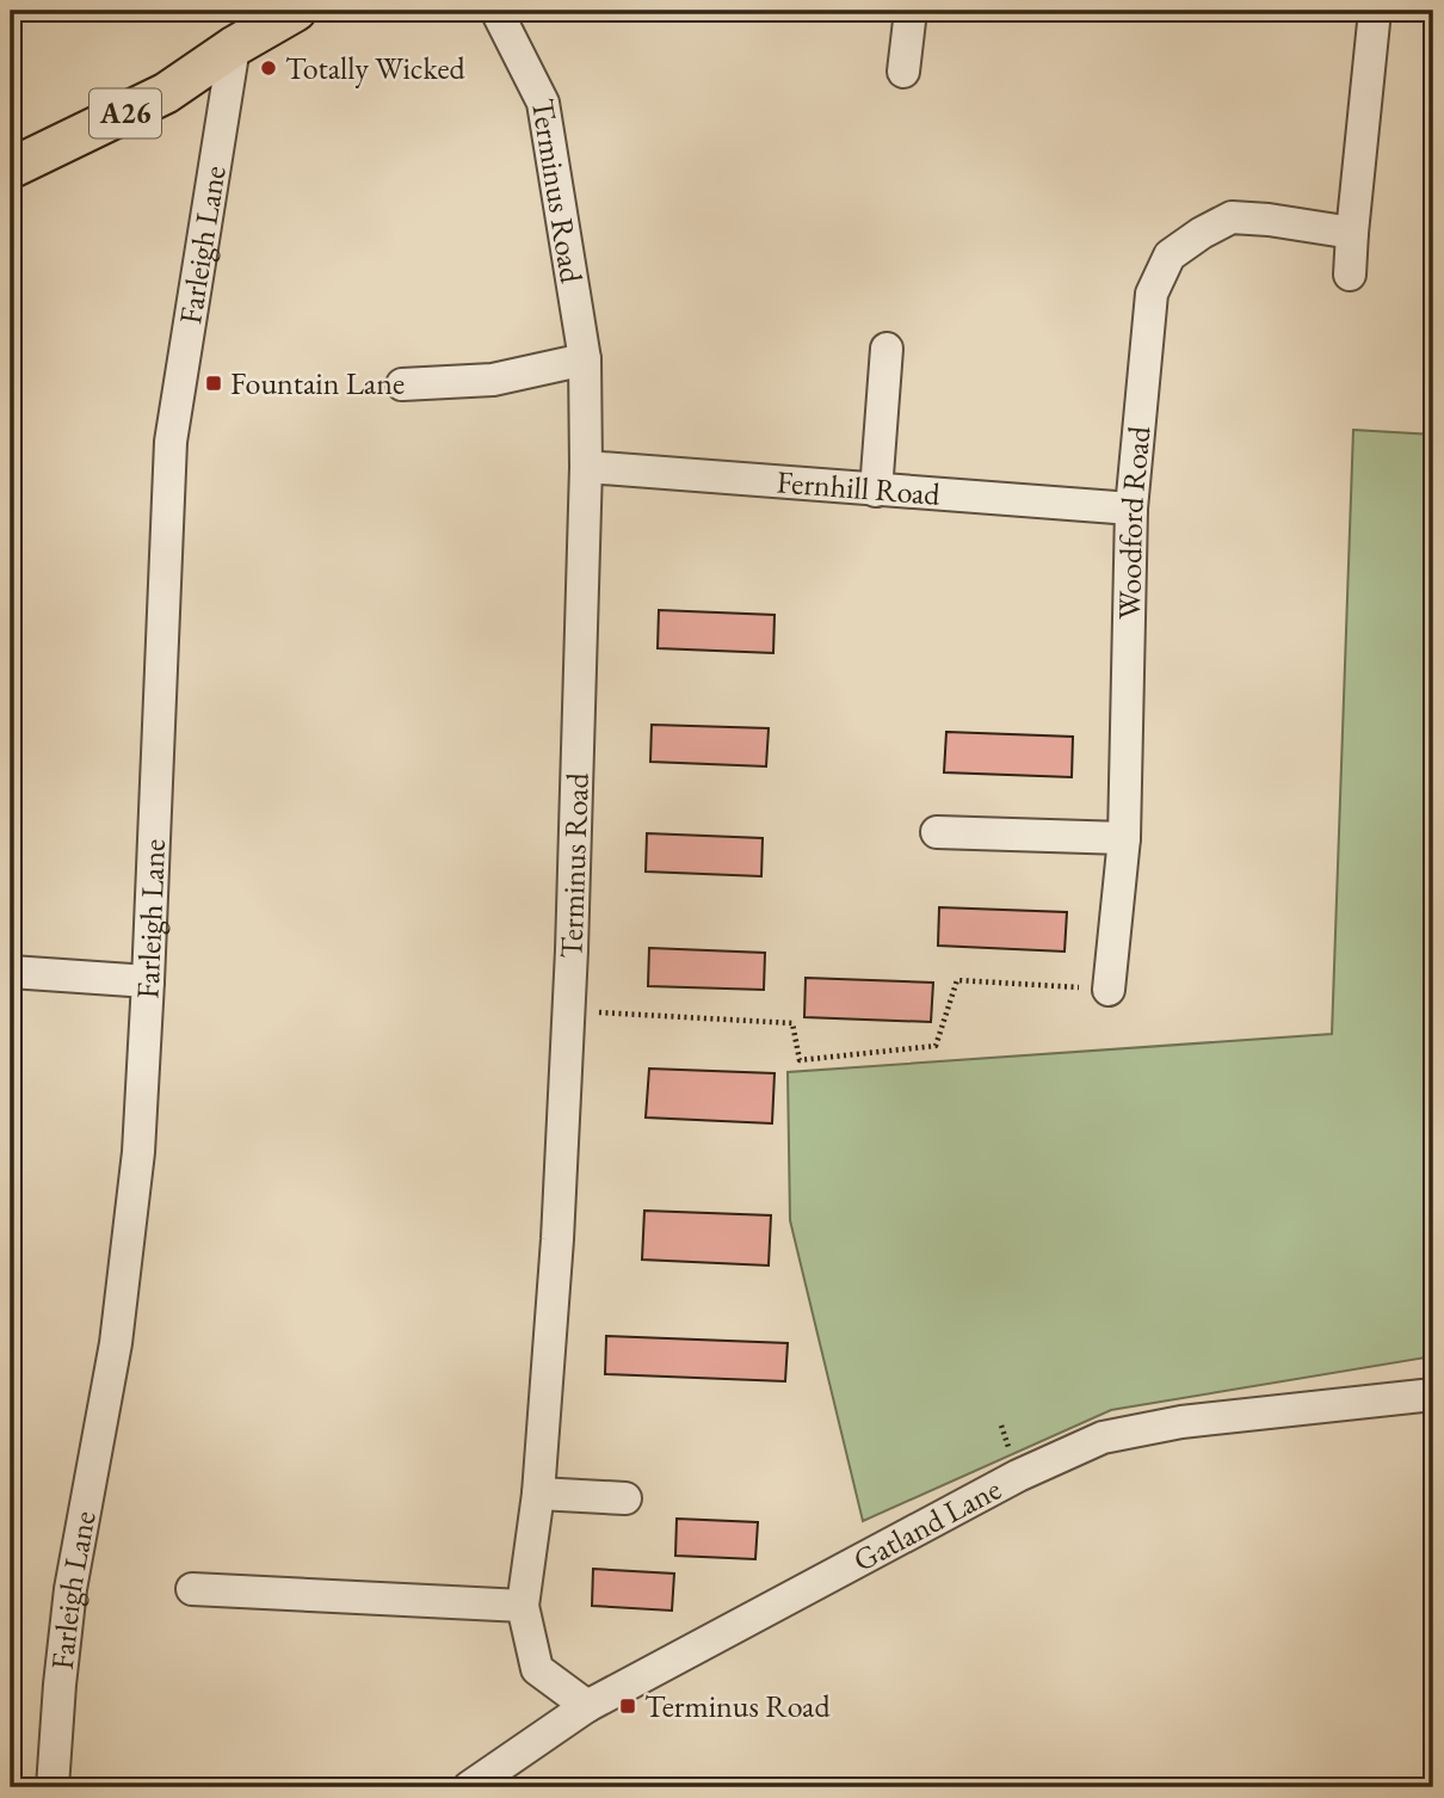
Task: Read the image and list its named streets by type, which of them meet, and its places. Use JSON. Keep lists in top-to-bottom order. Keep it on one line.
{"streets":{"main road":["A26"],"street":["Terminus Road","Farleigh Lane","Fernhill Road","Woodford Road","Gatland Lane"]},"crossings":[["A26","Farleigh Lane"],["Terminus Road","Fernhill Road"],["Terminus Road","Gatland Lane"],["Fernhill Road","Woodford Road"]],"places":{"other":["Totally Wicked"],"transit":["Fountain Lane","Terminus Road"]}}
